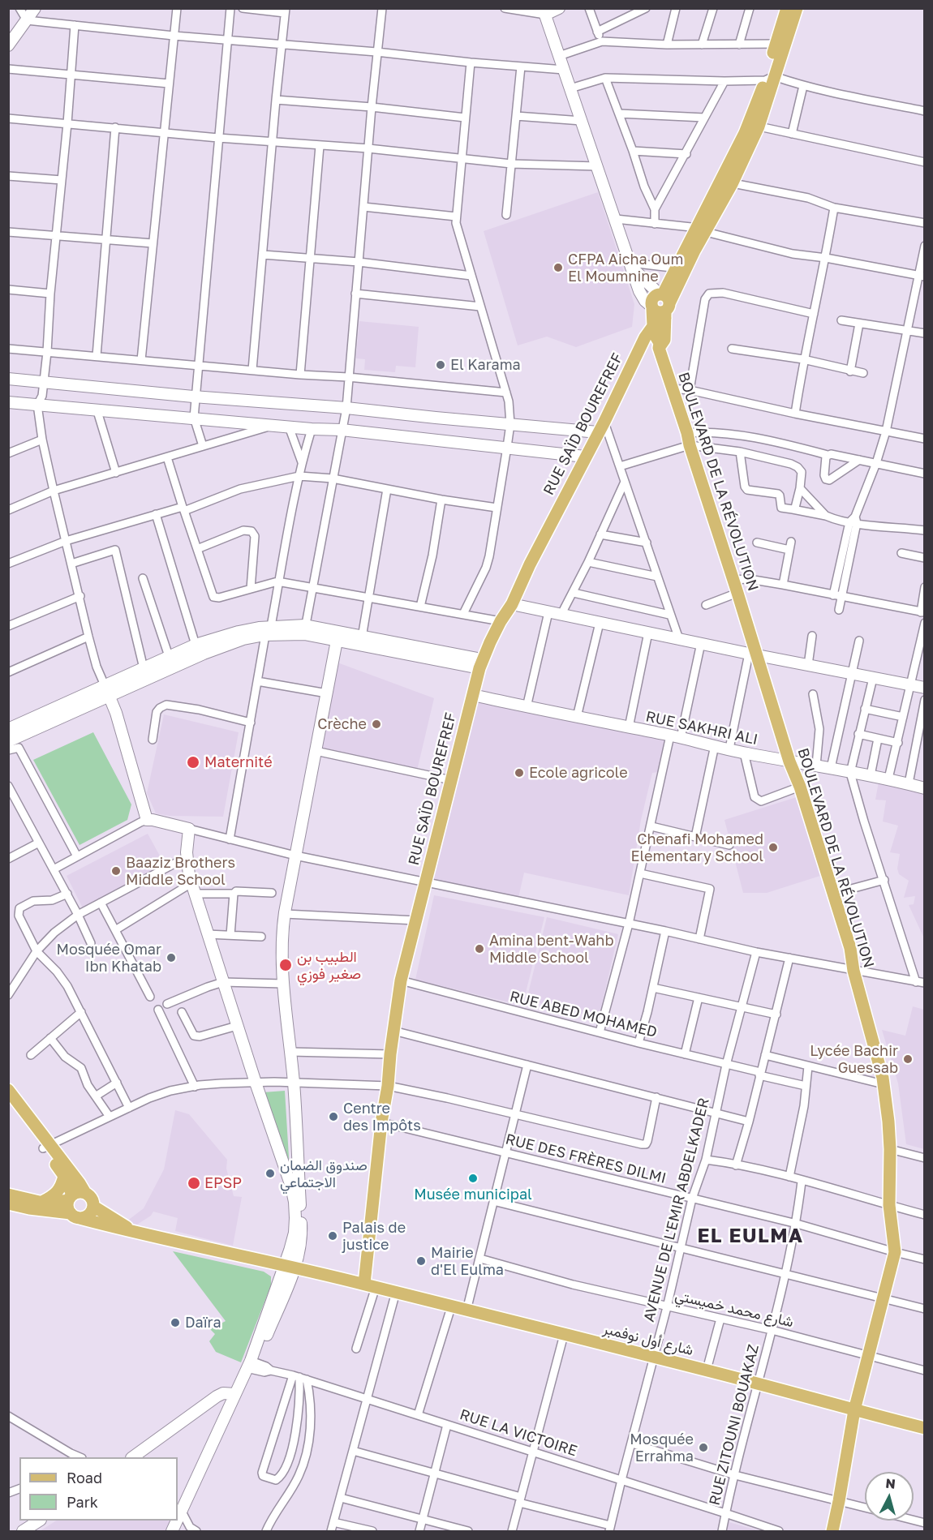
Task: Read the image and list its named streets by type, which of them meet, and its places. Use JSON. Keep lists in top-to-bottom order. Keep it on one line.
{"streets":{"main road":["RUE SAÏD BOUREFREF","BOULEVARD DE LA RÉVOLUTION","RUE SAKHRI ALI","شارع أول نوفمبر"],"street":["RUE ABED MOHAMED","RUE DES FRÈRES DILMI","AVENUE DE L'EMIR ABDELKADER","شارع محمد خميستي","RUE ZITOUNI BOUAKAZ","RUE LA VICTOIRE"]},"crossings":[["RUE SAÏD BOUREFREF","BOULEVARD DE LA RÉVOLUTION"],["RUE SAÏD BOUREFREF","RUE SAKHRI ALI"],["RUE SAÏD BOUREFREF","RUE ABED MOHAMED"],["RUE SAÏD BOUREFREF","RUE DES FRÈRES DILMI"],["RUE SAÏD BOUREFREF","شارع أول نوفمبر"],["BOULEVARD DE LA RÉVOLUTION","RUE SAKHRI ALI"],["BOULEVARD DE LA RÉVOLUTION","RUE DES FRÈRES DILMI"],["BOULEVARD DE LA RÉVOLUTION","شارع محمد خميستي"],["BOULEVARD DE LA RÉVOLUTION","شارع أول نوفمبر"],["RUE ABED MOHAMED","AVENUE DE L'EMIR ABDELKADER"],["RUE DES FRÈRES DILMI","AVENUE DE L'EMIR ABDELKADER"],["RUE DES FRÈRES DILMI","RUE ZITOUNI BOUAKAZ"],["AVENUE DE L'EMIR ABDELKADER","شارع محمد خميستي"],["AVENUE DE L'EMIR ABDELKADER","شارع أول نوفمبر"],["AVENUE DE L'EMIR ABDELKADER","RUE LA VICTOIRE"],["شارع محمد خميستي","RUE ZITOUNI BOUAKAZ"],["شارع أول نوفمبر","RUE ZITOUNI BOUAKAZ"],["RUE ZITOUNI BOUAKAZ","RUE LA VICTOIRE"]],"districts":["EL EULMA"],"places":["CFPA Aicha Oum El Moumnine","El Karama","Crèche","Maternité","Ecole agricole","Chenafi Mohamed Elementary School","Baaziz Brothers Middle School","Amina bent-Wahb Middle School","Mosquée Omar Ibn Khatab","الطبيب بن صغير فوزي","Lycée Bachir Guessab","Centre des Impôts","صندوق الضمان الاجتماعي","Musée municipal","EPSP","Palais de justice","Mairie d'El Eulma","Daïra","Mosquée Errahma"],"legend":["Road","Park"],"north":"top"}
